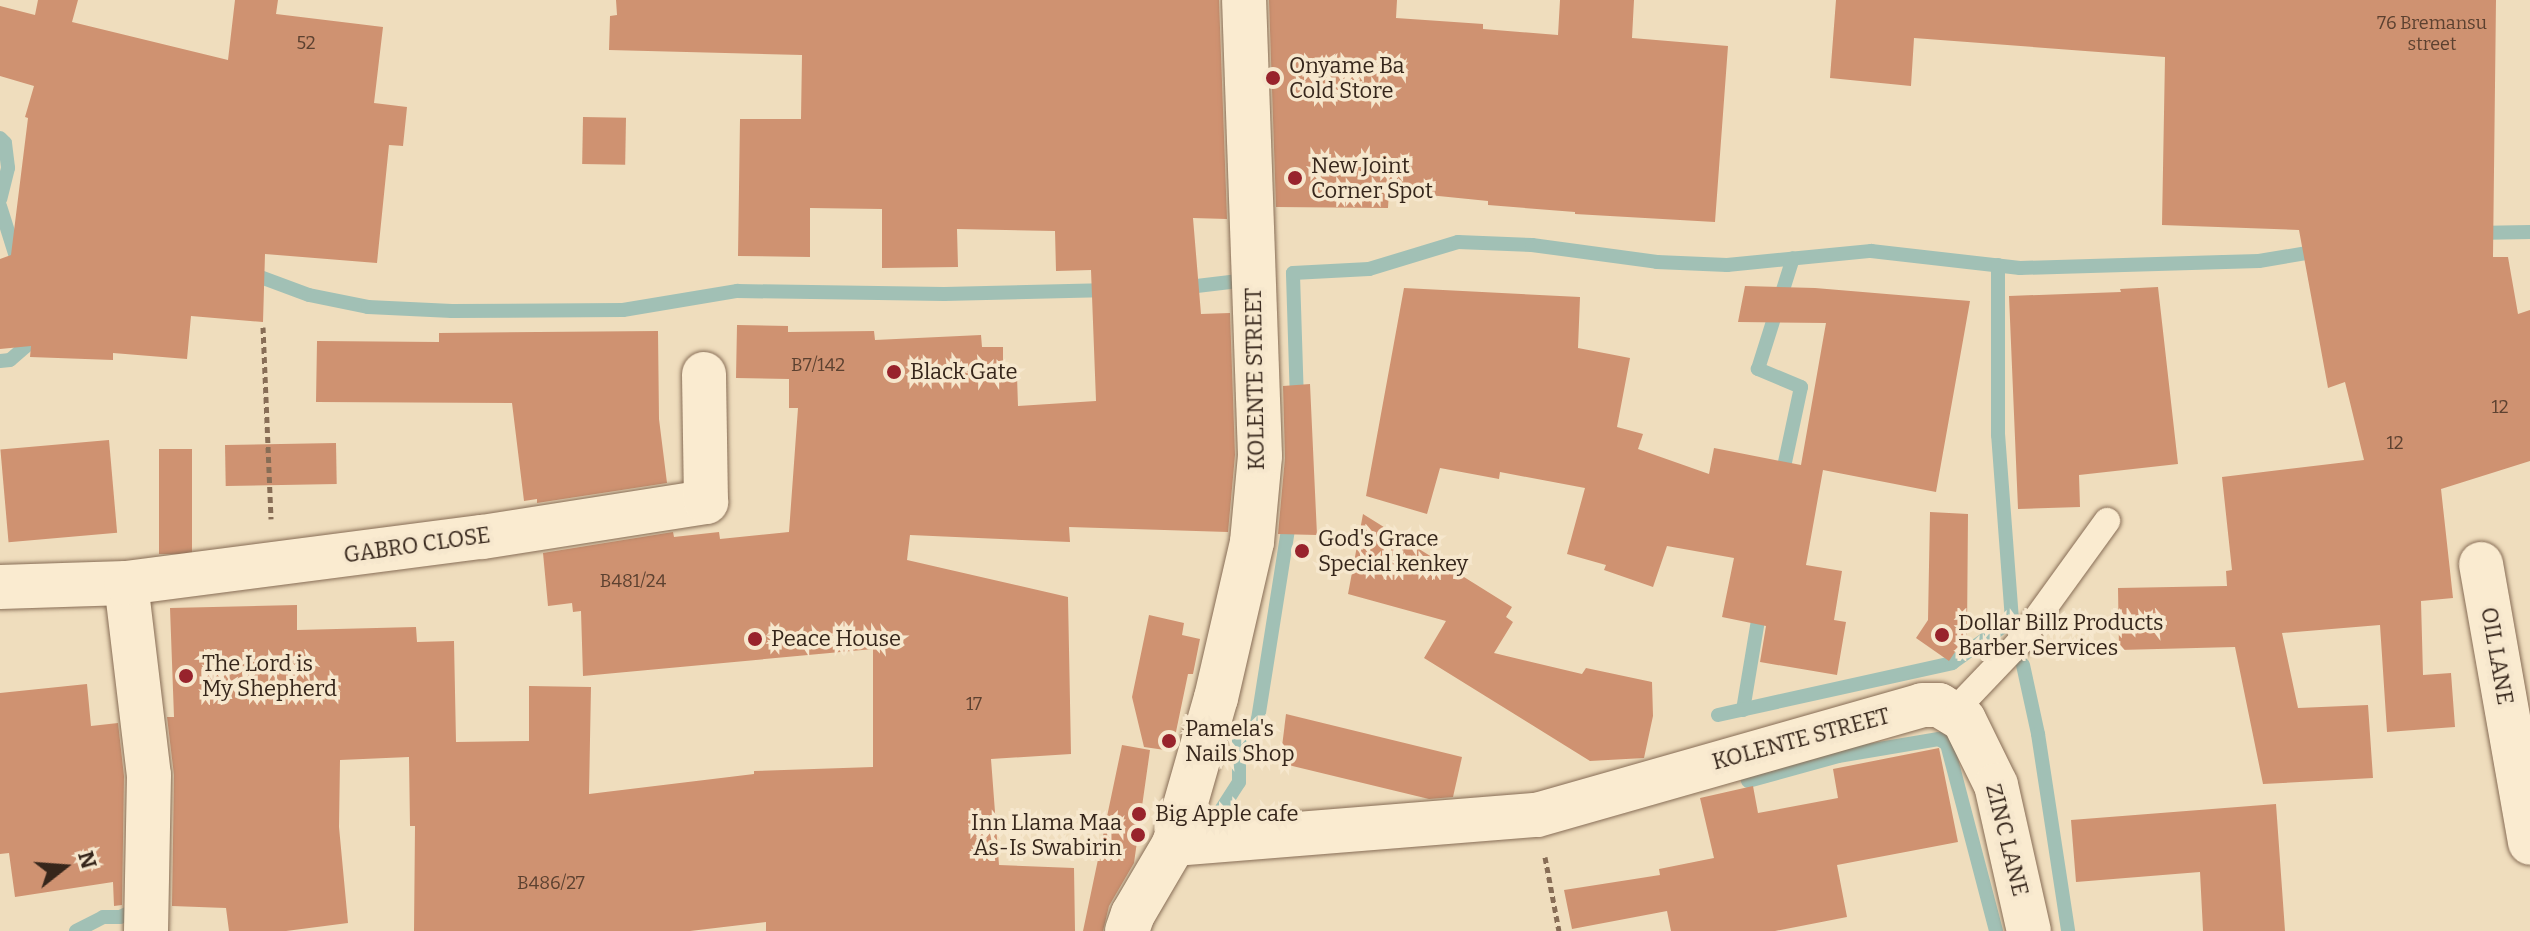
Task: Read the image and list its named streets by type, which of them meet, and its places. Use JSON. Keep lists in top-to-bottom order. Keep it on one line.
{"streets":{"street":["KOLENTE STREET","GABRO CLOSE","OIL LANE","ZINC LANE"]},"crossings":[["KOLENTE STREET","ZINC LANE"]],"places":["Onyame Ba Cold Store","New Joint Corner Spot","Black Gate","God's Grace Special kenkey","Dollar Billz Products Barber Services","Peace House","The Lord is My Shepherd","Pamela's Nails Shop","Big Apple cafe","Inn Llama Maa As-Is Swabirin"],"house_numbers":["76 Bremansu street","52","B7/142","12","12","B481/24","17","B486/27"],"north":"right"}
